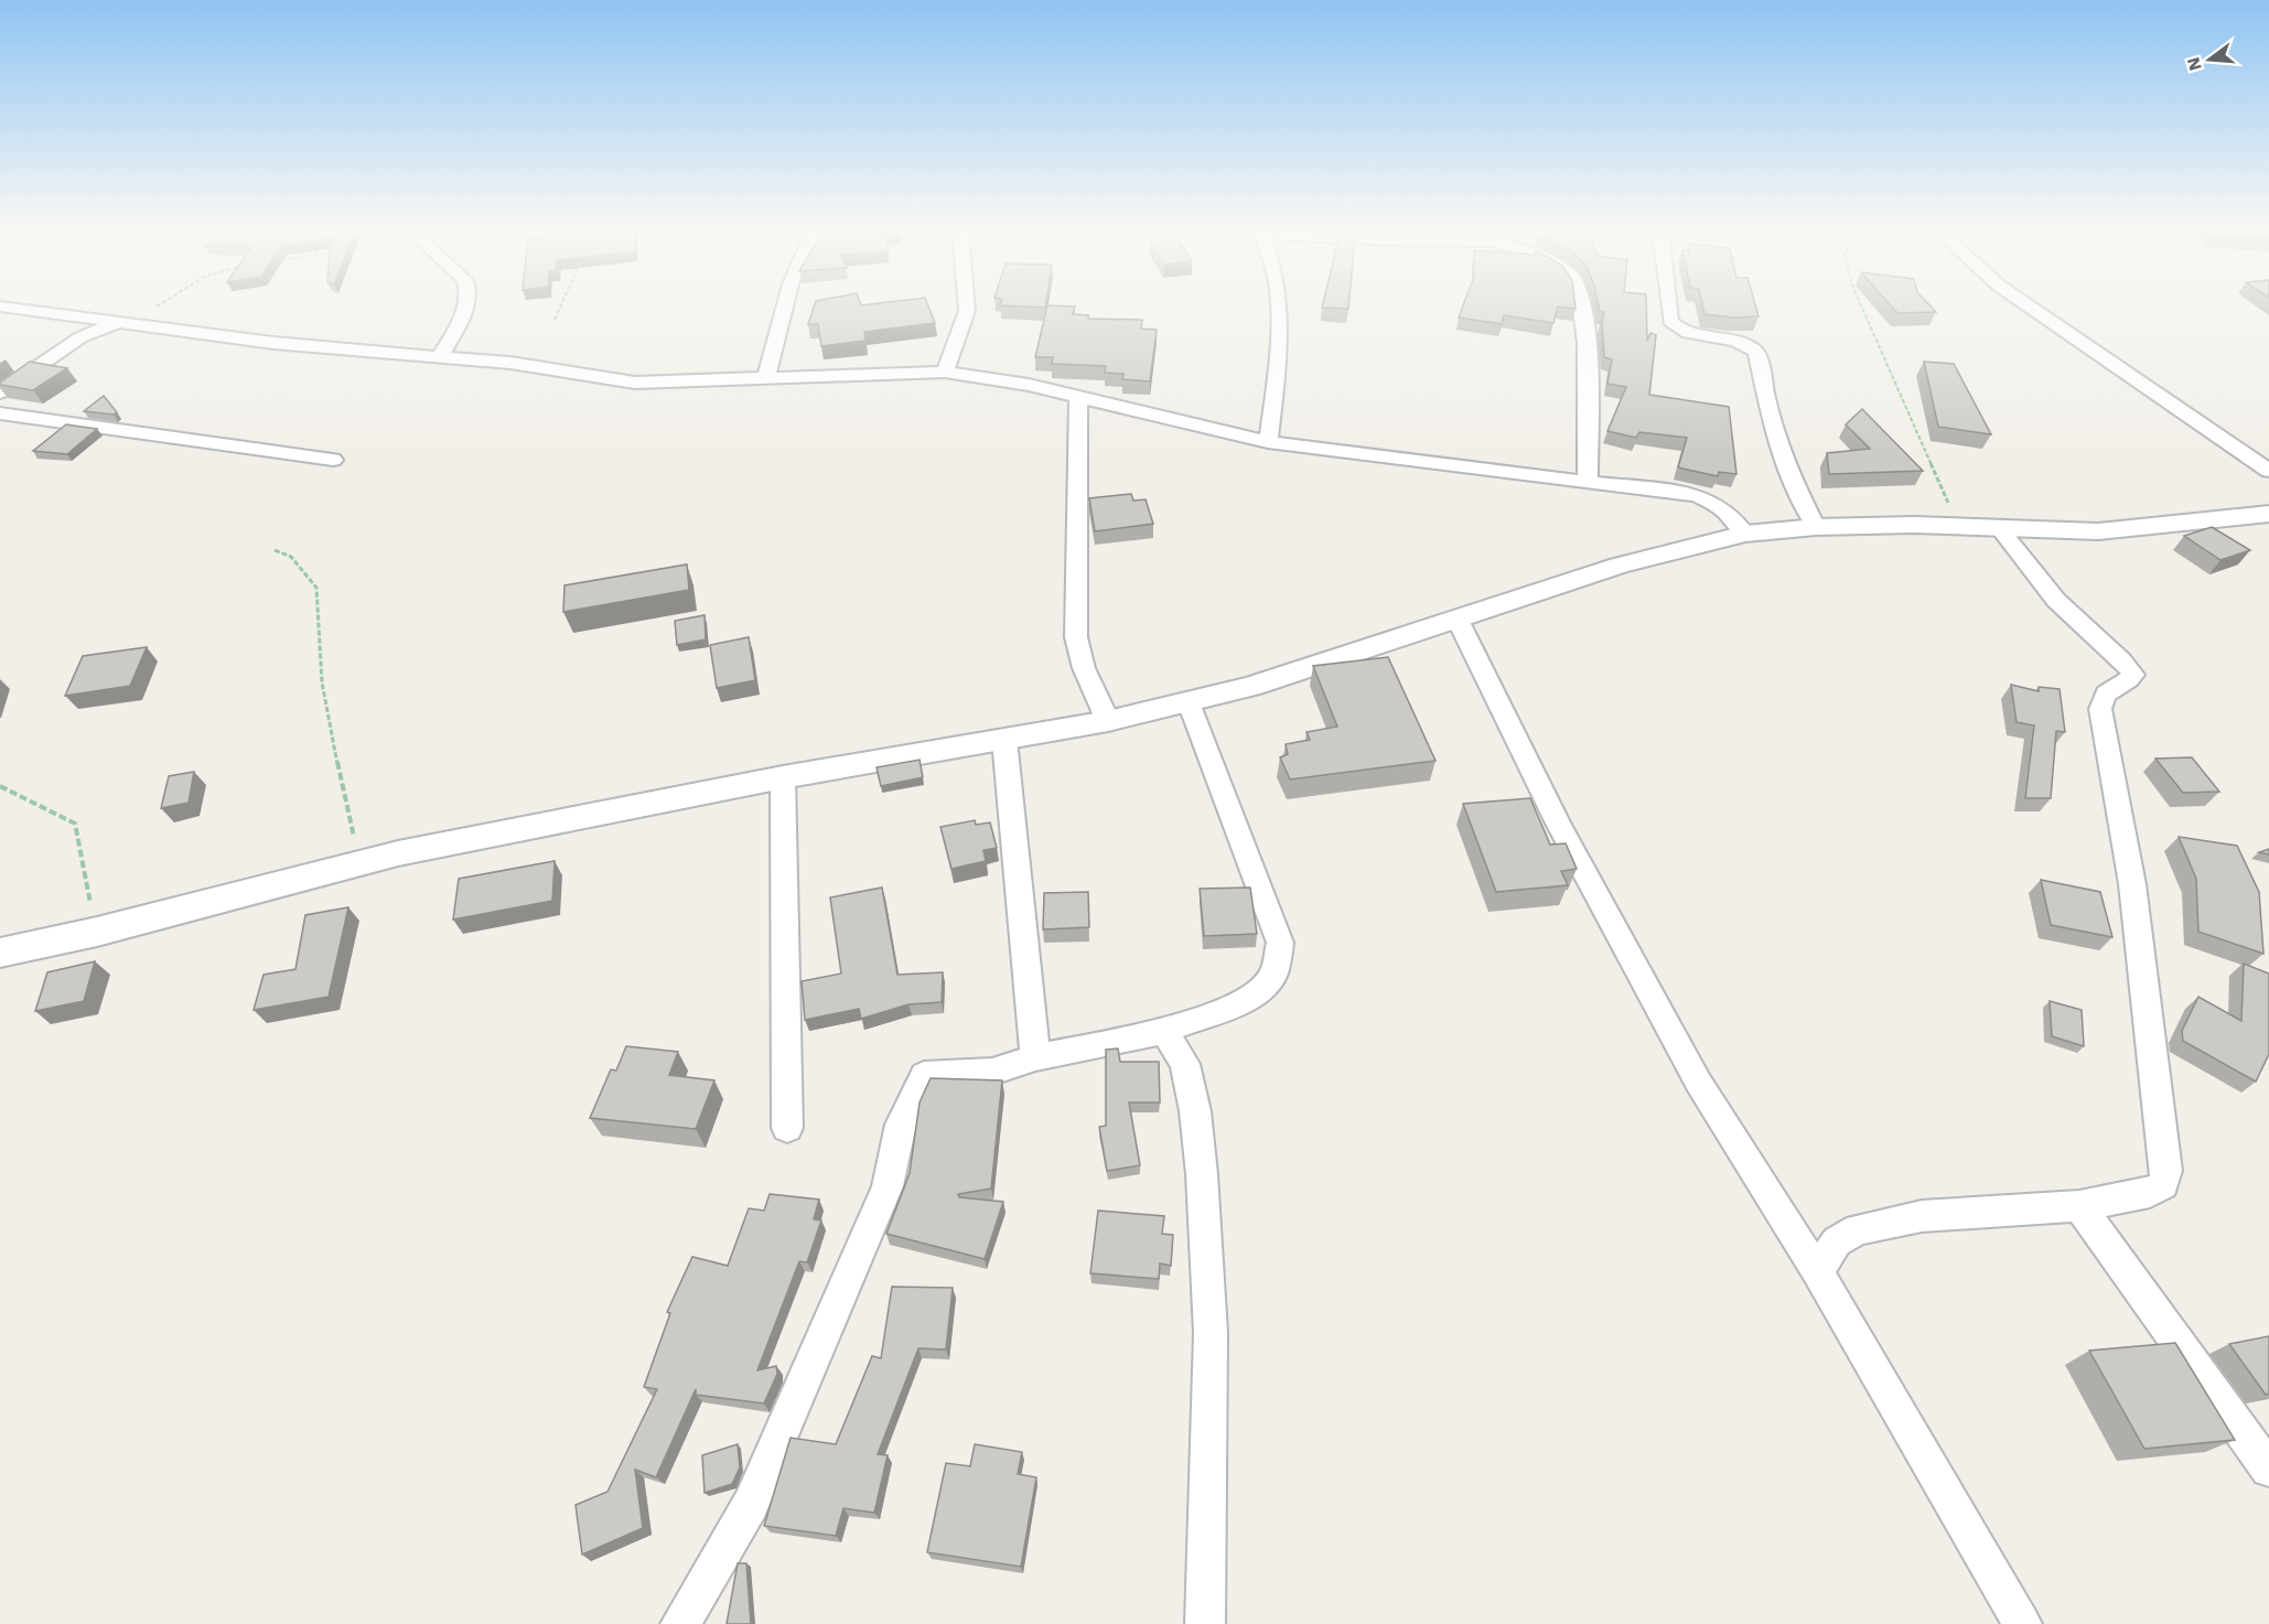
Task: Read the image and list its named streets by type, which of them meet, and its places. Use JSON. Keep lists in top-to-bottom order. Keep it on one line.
{"north":"left"}
